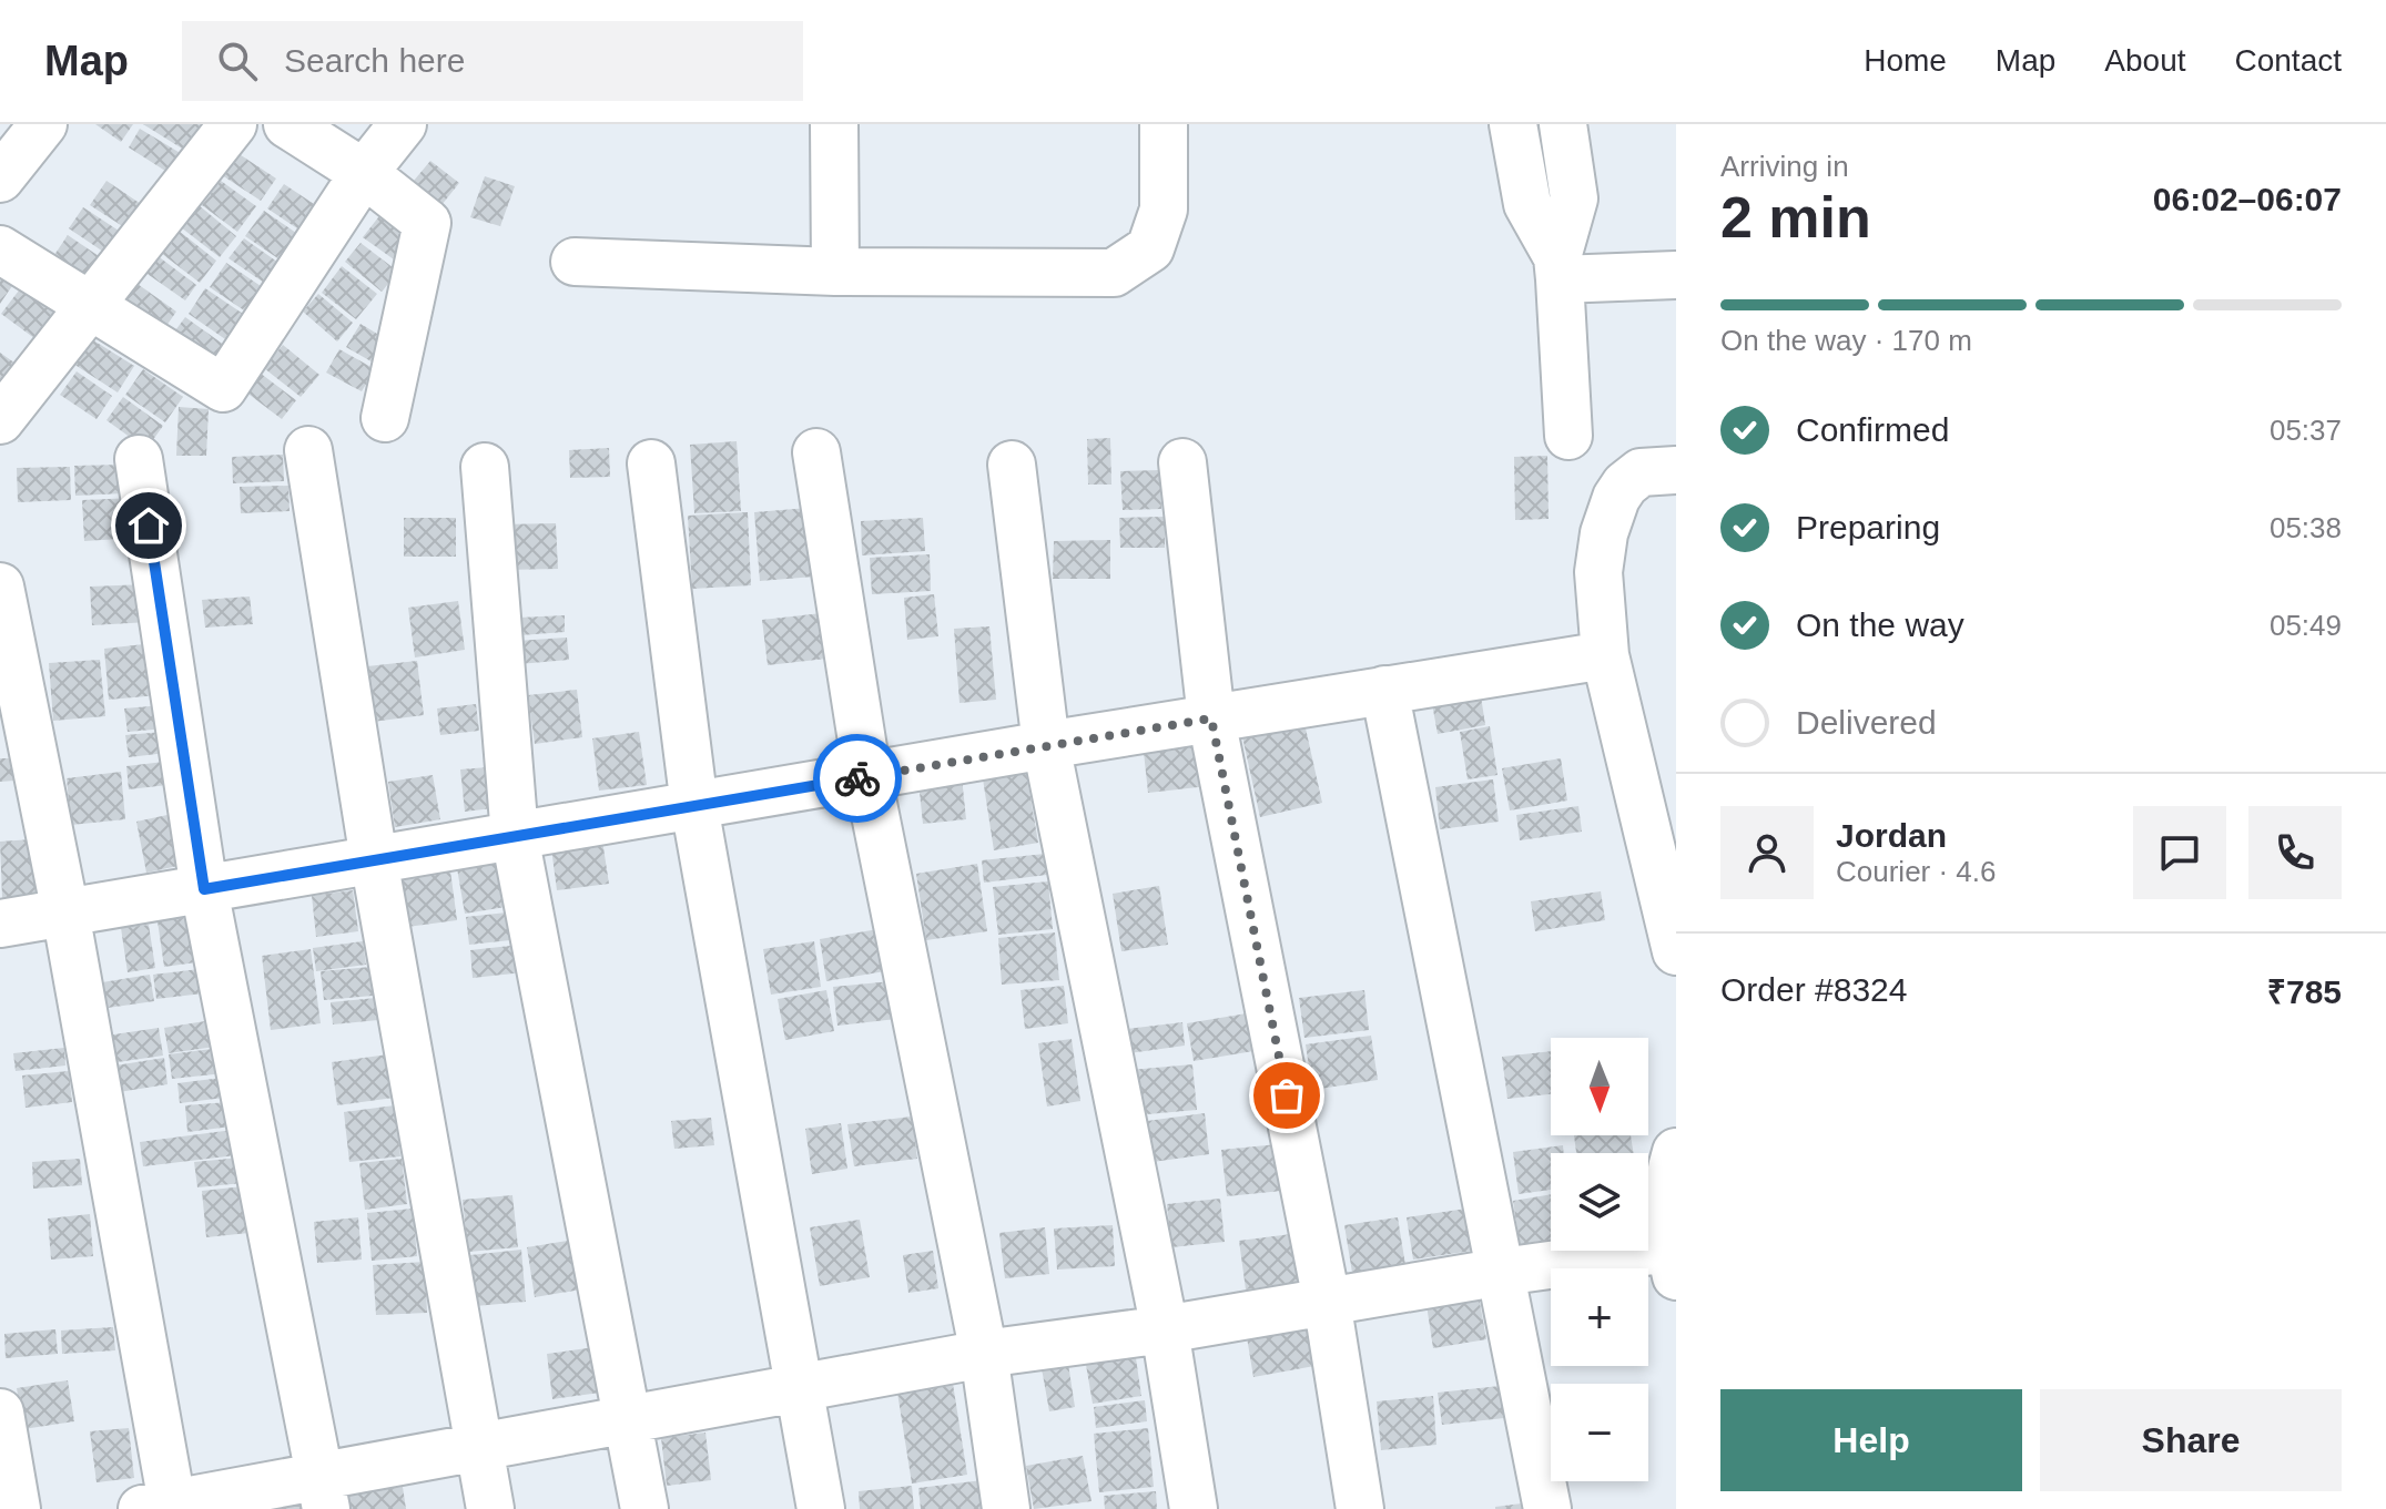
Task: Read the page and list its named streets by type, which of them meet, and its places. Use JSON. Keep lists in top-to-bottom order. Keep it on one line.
{"north":"bottom","page":{"header":"Map","search":"Search here","nav":["Home","Map","About","Contact"],"heading":["2 min","Arriving in","06:02–06:07"],"panel":["Jordan","Courier · 4.6","Order #8324","₹785"],"bar":"On the way · 170 m","list":[["Confirmed","05:37"],["Preparing","05:38"],["On the way","05:49"],"Delivered"],"map_buttons":["+","−"],"buttons":["Help","Share"]}}
